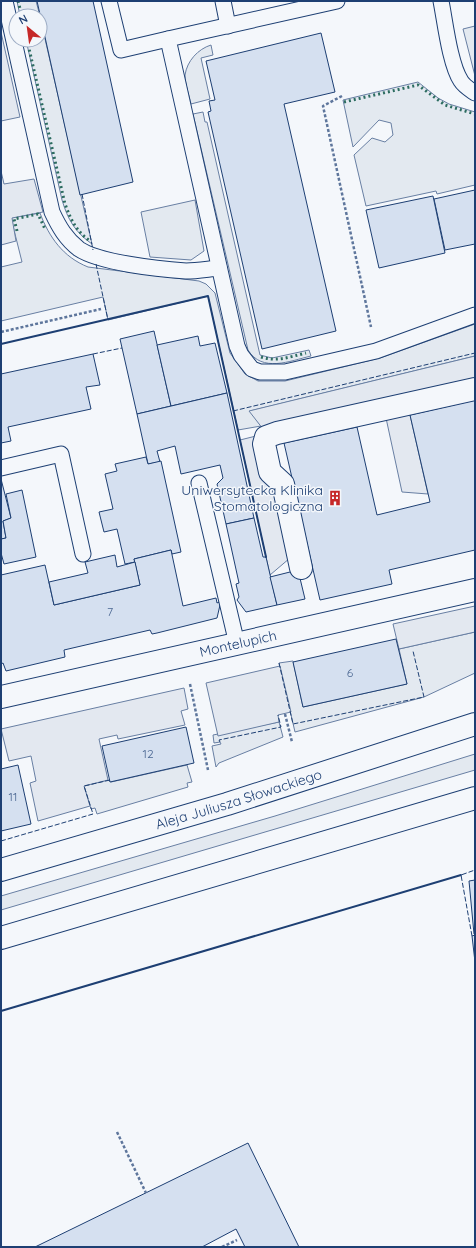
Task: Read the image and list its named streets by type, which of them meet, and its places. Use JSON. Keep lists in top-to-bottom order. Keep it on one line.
{"streets":{"main road":["Montelupich","Aleja Juliusza Słowackiego"]},"places":{"building":["Uniwersytecka Klinika Stomatologiczna"]},"house_numbers":["7","6","12","11"],"north":"top left"}
